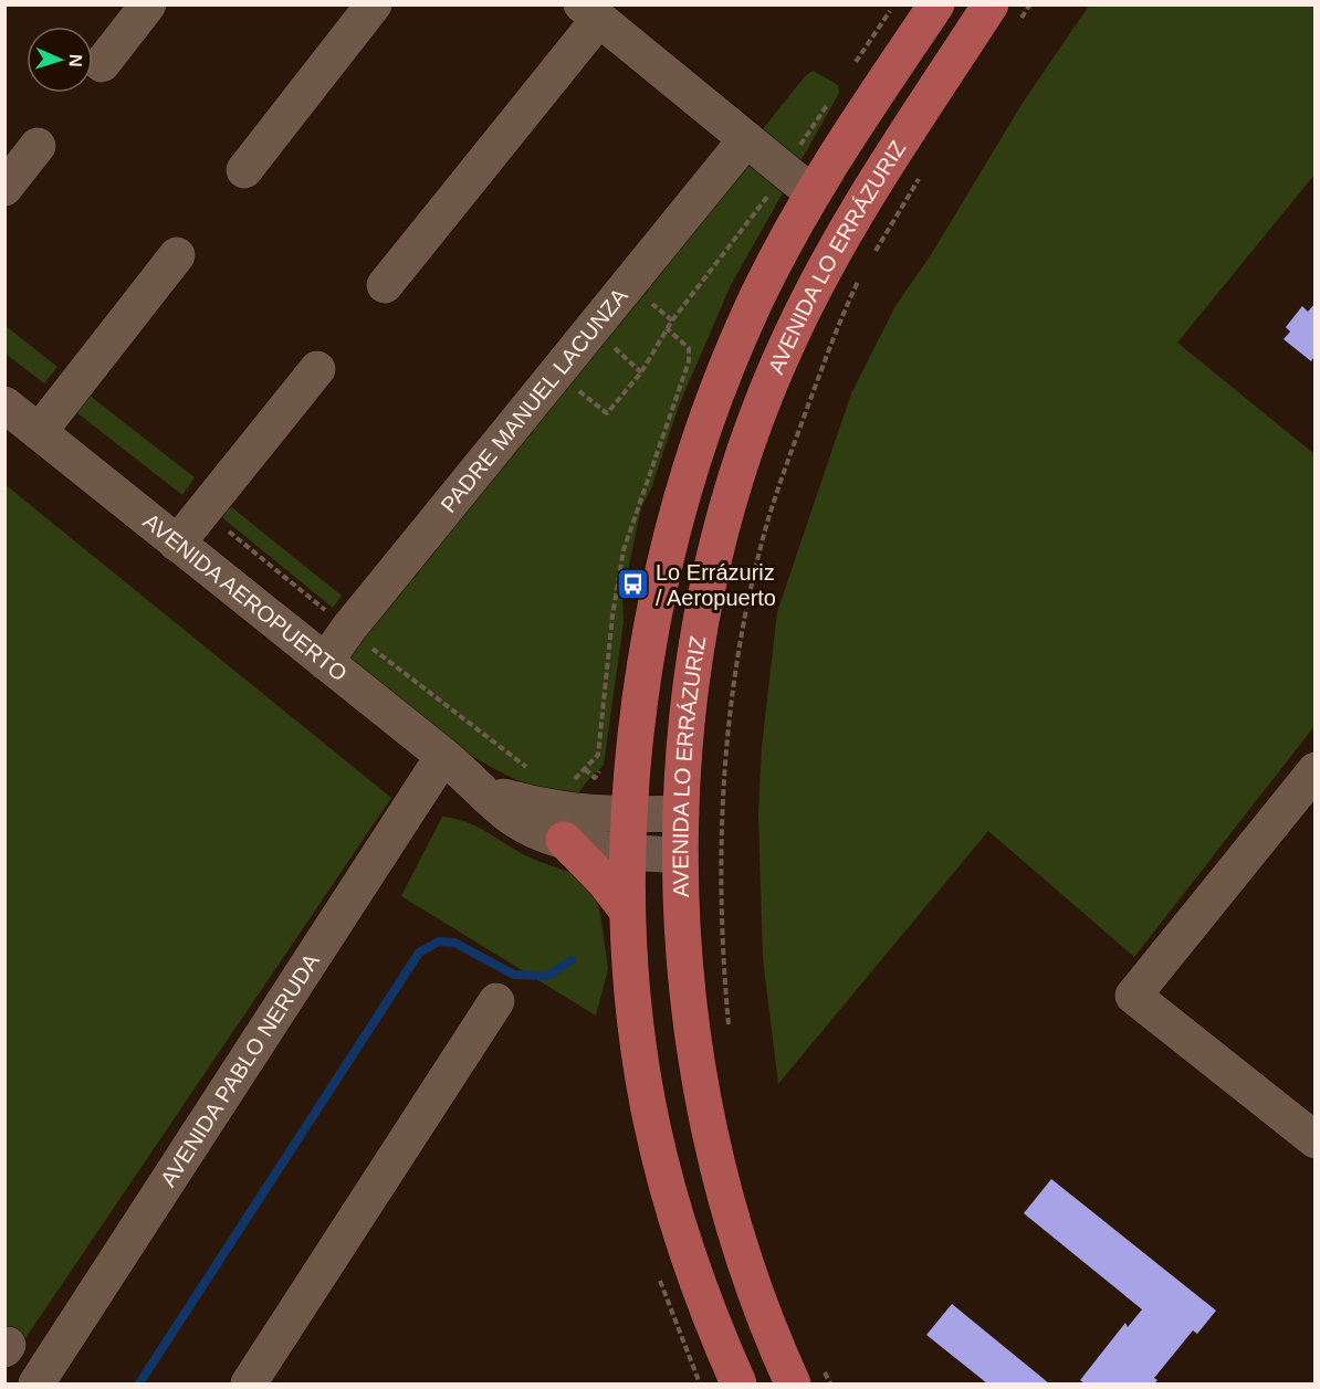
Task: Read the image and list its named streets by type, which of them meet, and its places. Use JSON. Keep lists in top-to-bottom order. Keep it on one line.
{"streets":{"main road":["AVENIDA LO ERRÁZURIZ"],"street":["PADRE MANUEL LACUNZA","AVENIDA AEROPUERTO","AVENIDA PABLO NERUDA"]},"crossings":[["AVENIDA LO ERRÁZURIZ","AVENIDA AEROPUERTO"],["PADRE MANUEL LACUNZA","AVENIDA AEROPUERTO"],["AVENIDA AEROPUERTO","AVENIDA PABLO NERUDA"]],"places":{"bus stop":["Lo Errázuriz / Aeropuerto"]},"north":"right"}
